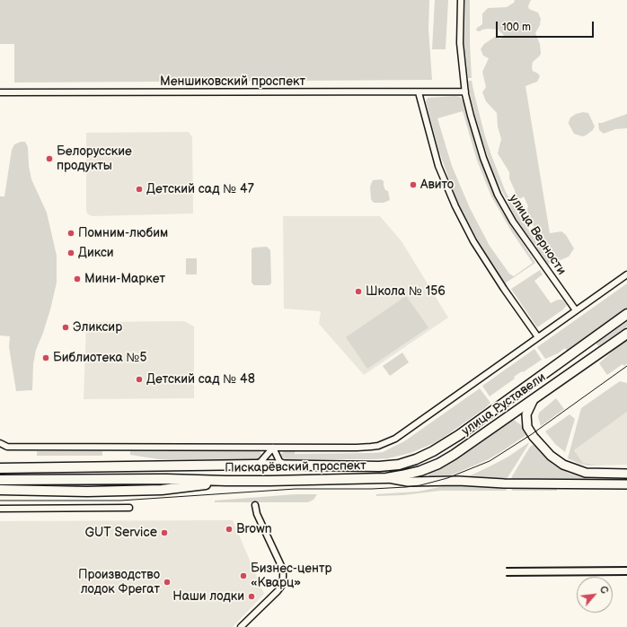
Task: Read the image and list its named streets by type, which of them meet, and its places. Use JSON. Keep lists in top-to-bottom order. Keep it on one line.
{"streets":{"main road":["улица Руставели","Пискарёвский проспект"],"street":["Меншиковский проспект","улица Верности"]},"crossings":[["Меншиковский проспект","улица Верности"],["улица Руставели","Пискарёвский проспект"]],"places":["Белорусские продукты","Авито","Детский сад № 47","Помним-любим","Дикси","Мини-Маркет","Школа № 156","Эликсир","Библиотека №5","Детский сад № 48","Brown","GUT Service","Бизнес-центр «Кварц»","Производство лодок Фрегат","Наши лодки"],"scale_bar":"100 m","north":"top right"}
